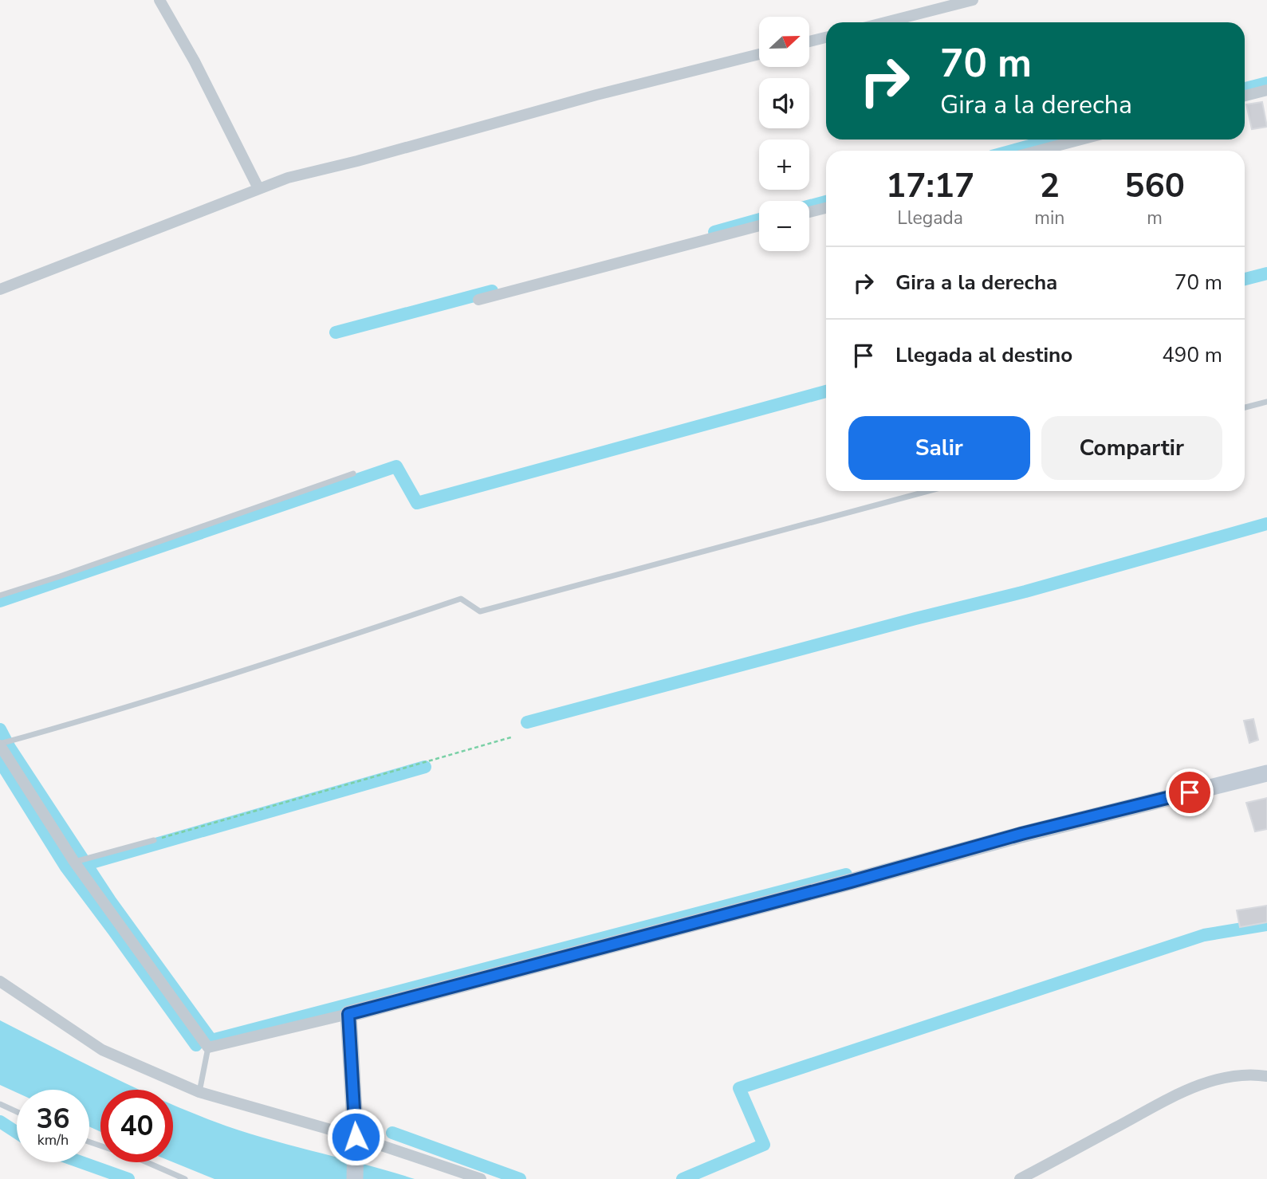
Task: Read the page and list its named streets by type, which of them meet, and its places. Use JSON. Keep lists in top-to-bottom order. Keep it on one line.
{"north":"right","page":{"map_buttons":["+","−"],"turn":["70 m","Gira a la derecha"],"eta":["17:17","Llegada","2","min","560","m"],"list":[{"name":"Gira a la derecha","value":"70 m"},{"name":"Llegada al destino","value":"490 m"}],"buttons":["Salir","Compartir"],"speed":"36 km/h","limit":"40"}}
